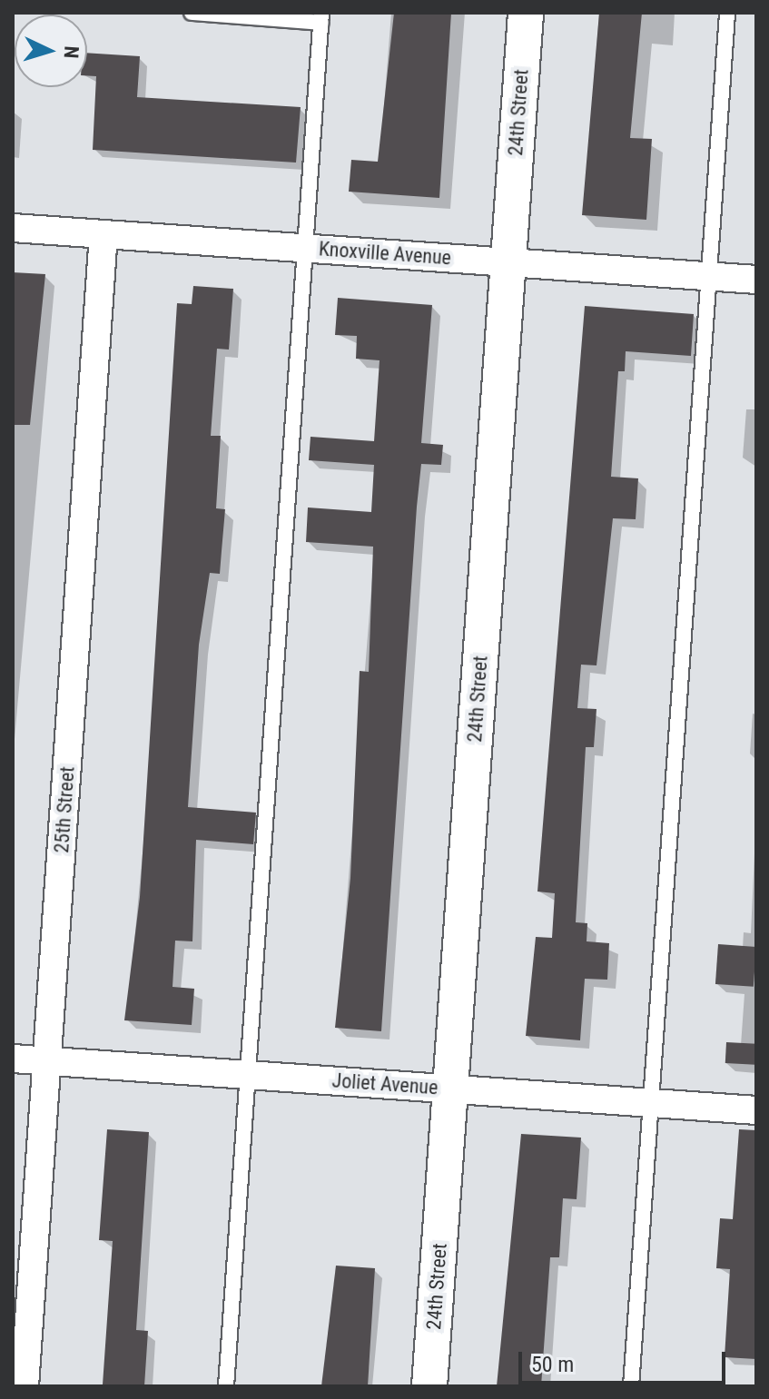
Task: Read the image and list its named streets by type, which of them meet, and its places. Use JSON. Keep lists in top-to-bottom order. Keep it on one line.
{"streets":{"street":["24th Street","Knoxville Avenue","25th Street","Joliet Avenue"]},"crossings":[["24th Street","Knoxville Avenue"],["24th Street","Joliet Avenue"],["Knoxville Avenue","25th Street"],["25th Street","Joliet Avenue"]],"scale_bar":"50 m","north":"right"}
